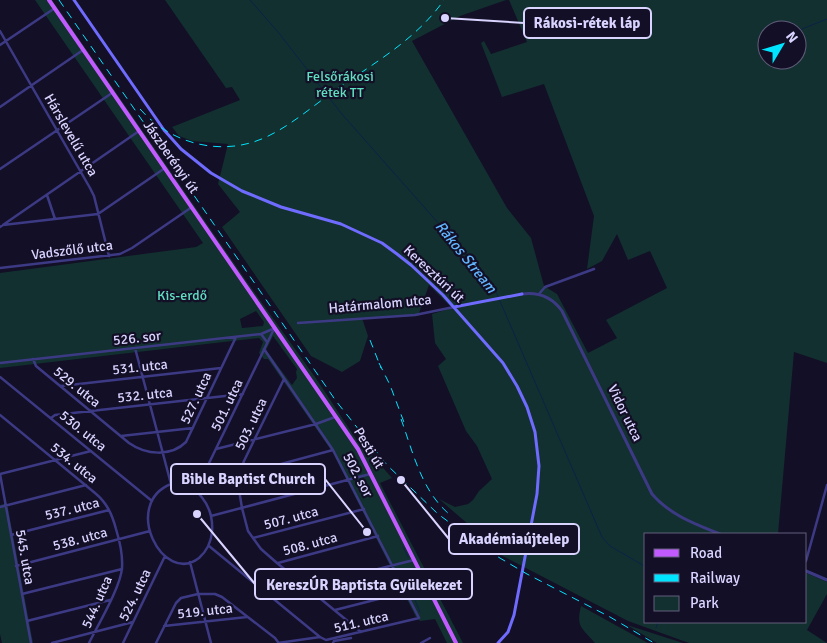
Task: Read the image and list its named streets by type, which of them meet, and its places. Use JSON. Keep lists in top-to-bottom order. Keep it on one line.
{"streets":{"main road":["Jászberényi út","Keresztúri út","Határmalom utca","Pesti út"],"street":["Hárslevelű utca","Vadszőlő utca","526. sor","531. utca","529. utca","532. utca","527. utca","501. utca","Vidor utca","503. utca","530. utca","534. utca","502. sor","537. utca","507. utca","538. utca","508. utca","545. utca","524. utca","544. utca","519. utca","511. utca"]},"crossings":[["Hárslevelű utca","Vadszőlő utca"],["Jászberényi út","Vadszőlő utca"],["Jászberényi út","526. sor"],["Jászberényi út","501. utca"],["Jászberényi út","Pesti út"],["Keresztúri út","Határmalom utca"],["526. sor","529. utca"],["526. sor","527. utca"],["526. sor","501. utca"],["526. sor","Pesti út"],["531. utca","529. utca"],["531. utca","527. utca"],["529. utca","532. utca"],["529. utca","527. utca"],["532. utca","527. utca"],["532. utca","501. utca"],["532. utca","530. utca"],["501. utca","530. utca"],["501. utca","Pesti út"],["501. utca","502. sor"],["501. utca","538. utca"],["501. utca","524. utca"],["503. utca","502. sor"],["503. utca","507. utca"],["530. utca","538. utca"],["530. utca","524. utca"],["534. utca","537. utca"],["534. utca","538. utca"],["534. utca","544. utca"],["502. sor","507. utca"],["502. sor","508. utca"],["502. sor","511. utca"],["537. utca","545. utca"],["538. utca","545. utca"],["538. utca","524. utca"],["538. utca","544. utca"]],"water":["Rákos Stream"],"parks":["Felsőrákosi rétek TT","Kis-erdő"],"places":["Rákosi-rétek láp","Akadémiaújtelep","KereszÚR Baptista Gyülekezet","Bible Baptist Church"],"legend":["Road","Railway","Park"],"north":"top right"}
